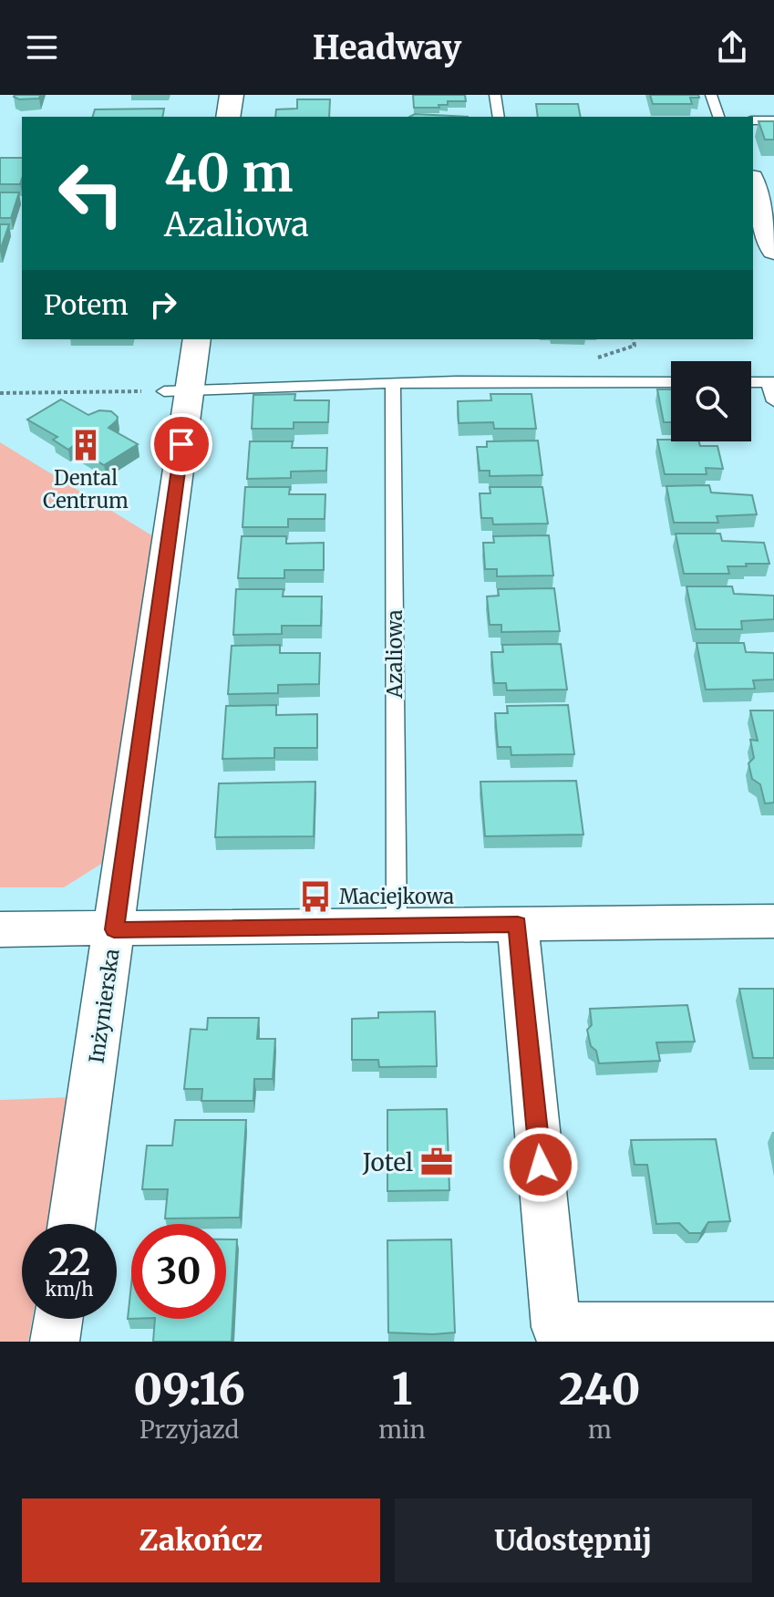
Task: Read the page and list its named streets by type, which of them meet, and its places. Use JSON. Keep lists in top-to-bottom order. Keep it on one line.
{"streets":{"street":["Inżynierska"],"lane":["Azaliowa"]},"places":{"building":["Dental Centrum"],"bus stop":["Maciejkowa"],"office":["Jotel"]},"page":{"header":"Headway","turn":["40 m","Azaliowa"],"then":"Potem","speed":"22 km/h","limit":"30","eta":["09:16","Przyjazd","1","min","240","m"],"buttons":["Zakończ","Udostępnij"]}}
